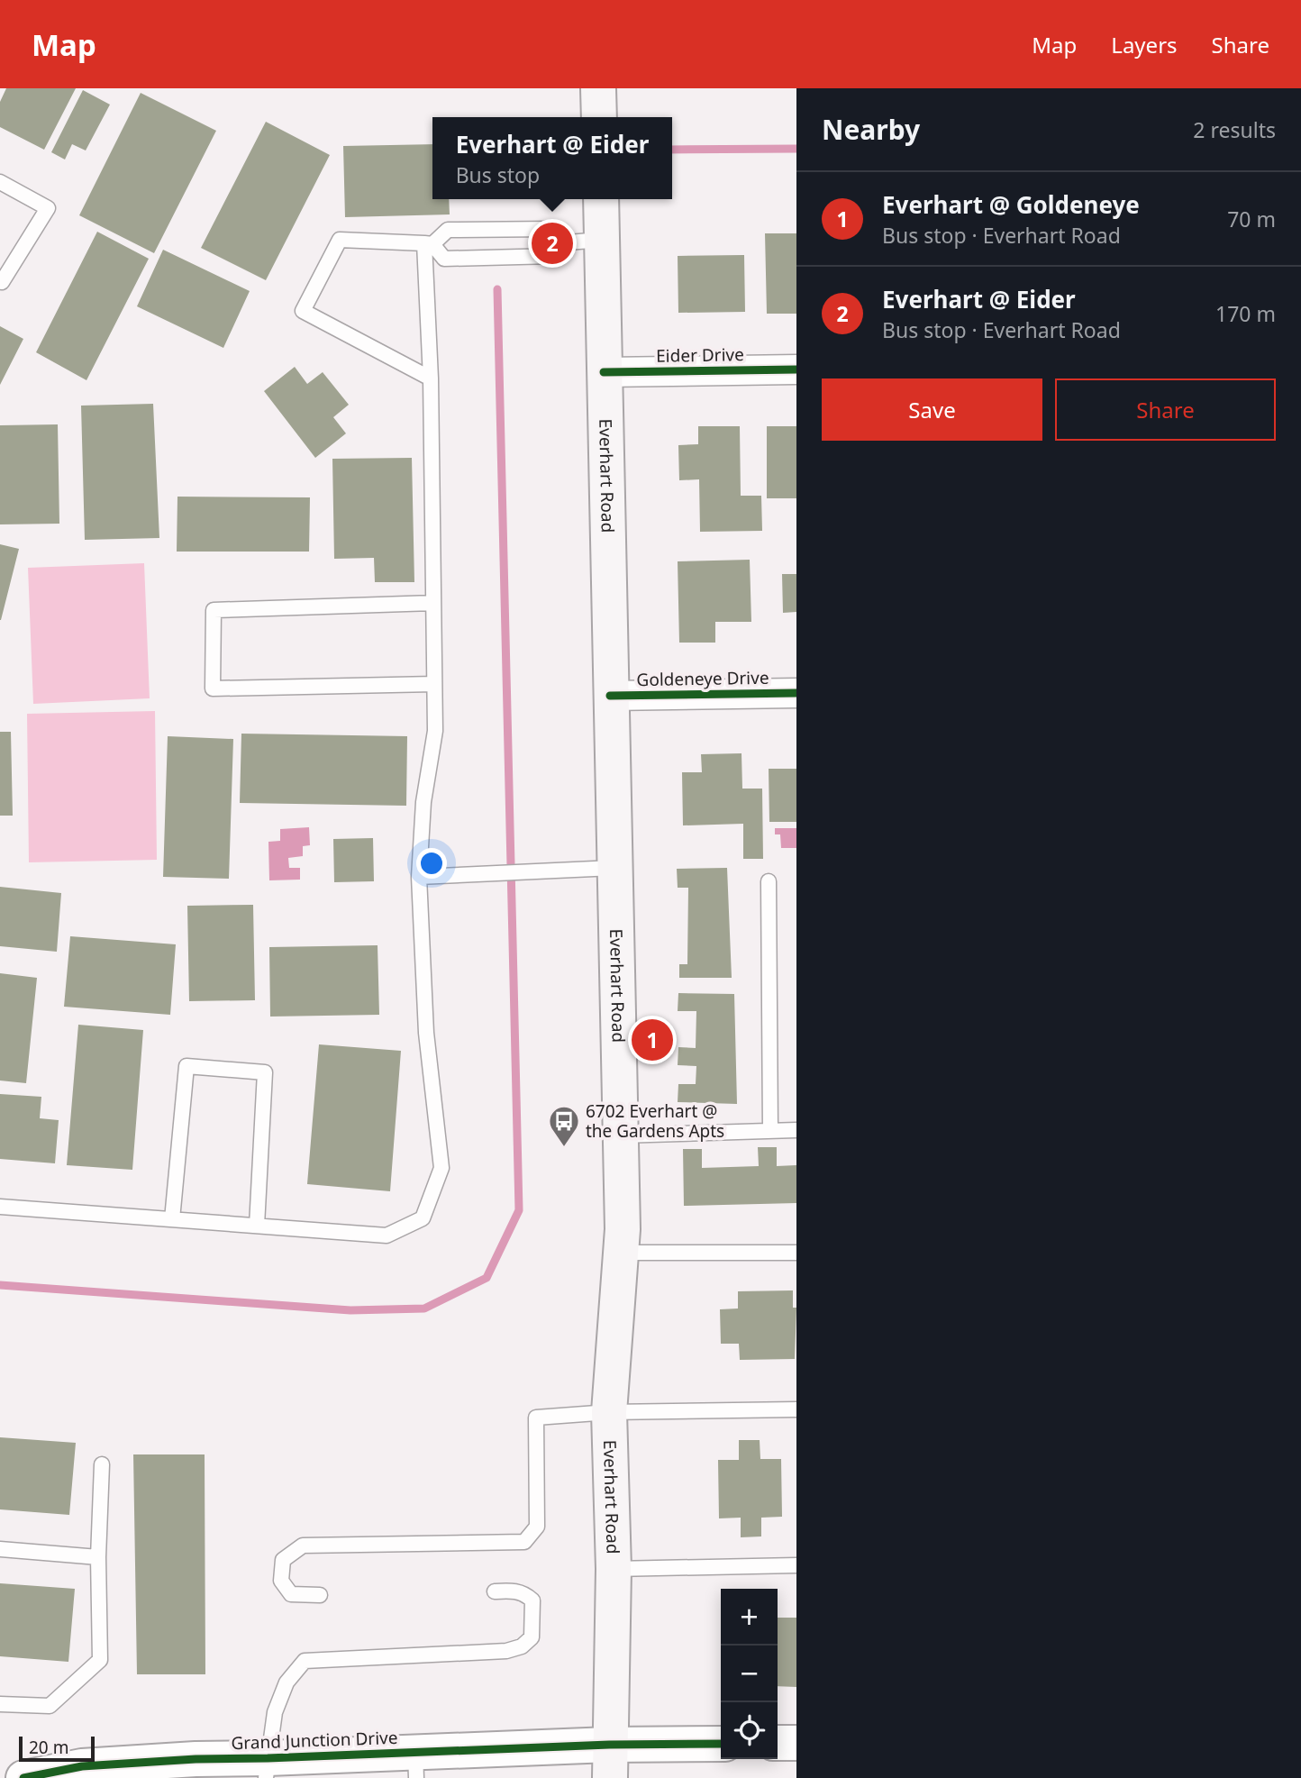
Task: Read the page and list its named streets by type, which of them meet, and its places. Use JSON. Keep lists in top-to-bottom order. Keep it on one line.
{"streets":{"main road":["Everhart Road"],"street":["Eider Drive","Goldeneye Drive","Grand Junction Drive"]},"crossings":[["Eider Drive","Everhart Road"],["Everhart Road","Goldeneye Drive"],["Everhart Road","Grand Junction Drive"]],"places":{"bus stop":["6702 Everhart @ the Gardens Apts"]},"scale_bar":"20 m","page":{"header":"Map","nav":["Map","Layers","Share"],"heading":["Nearby","2 results"],"popup":["Everhart @ Eider","Bus stop"],"list":[{"mark":"1","name":"Everhart @ Goldeneye","note":"Bus stop · Everhart Road","value":"70 m"},{"mark":"2","name":"Everhart @ Eider","note":"Bus stop · Everhart Road","value":"170 m"}],"pins":["2","1"],"buttons":["Save","Share"],"map_buttons":["+","−"],"scale":"20 m"}}
